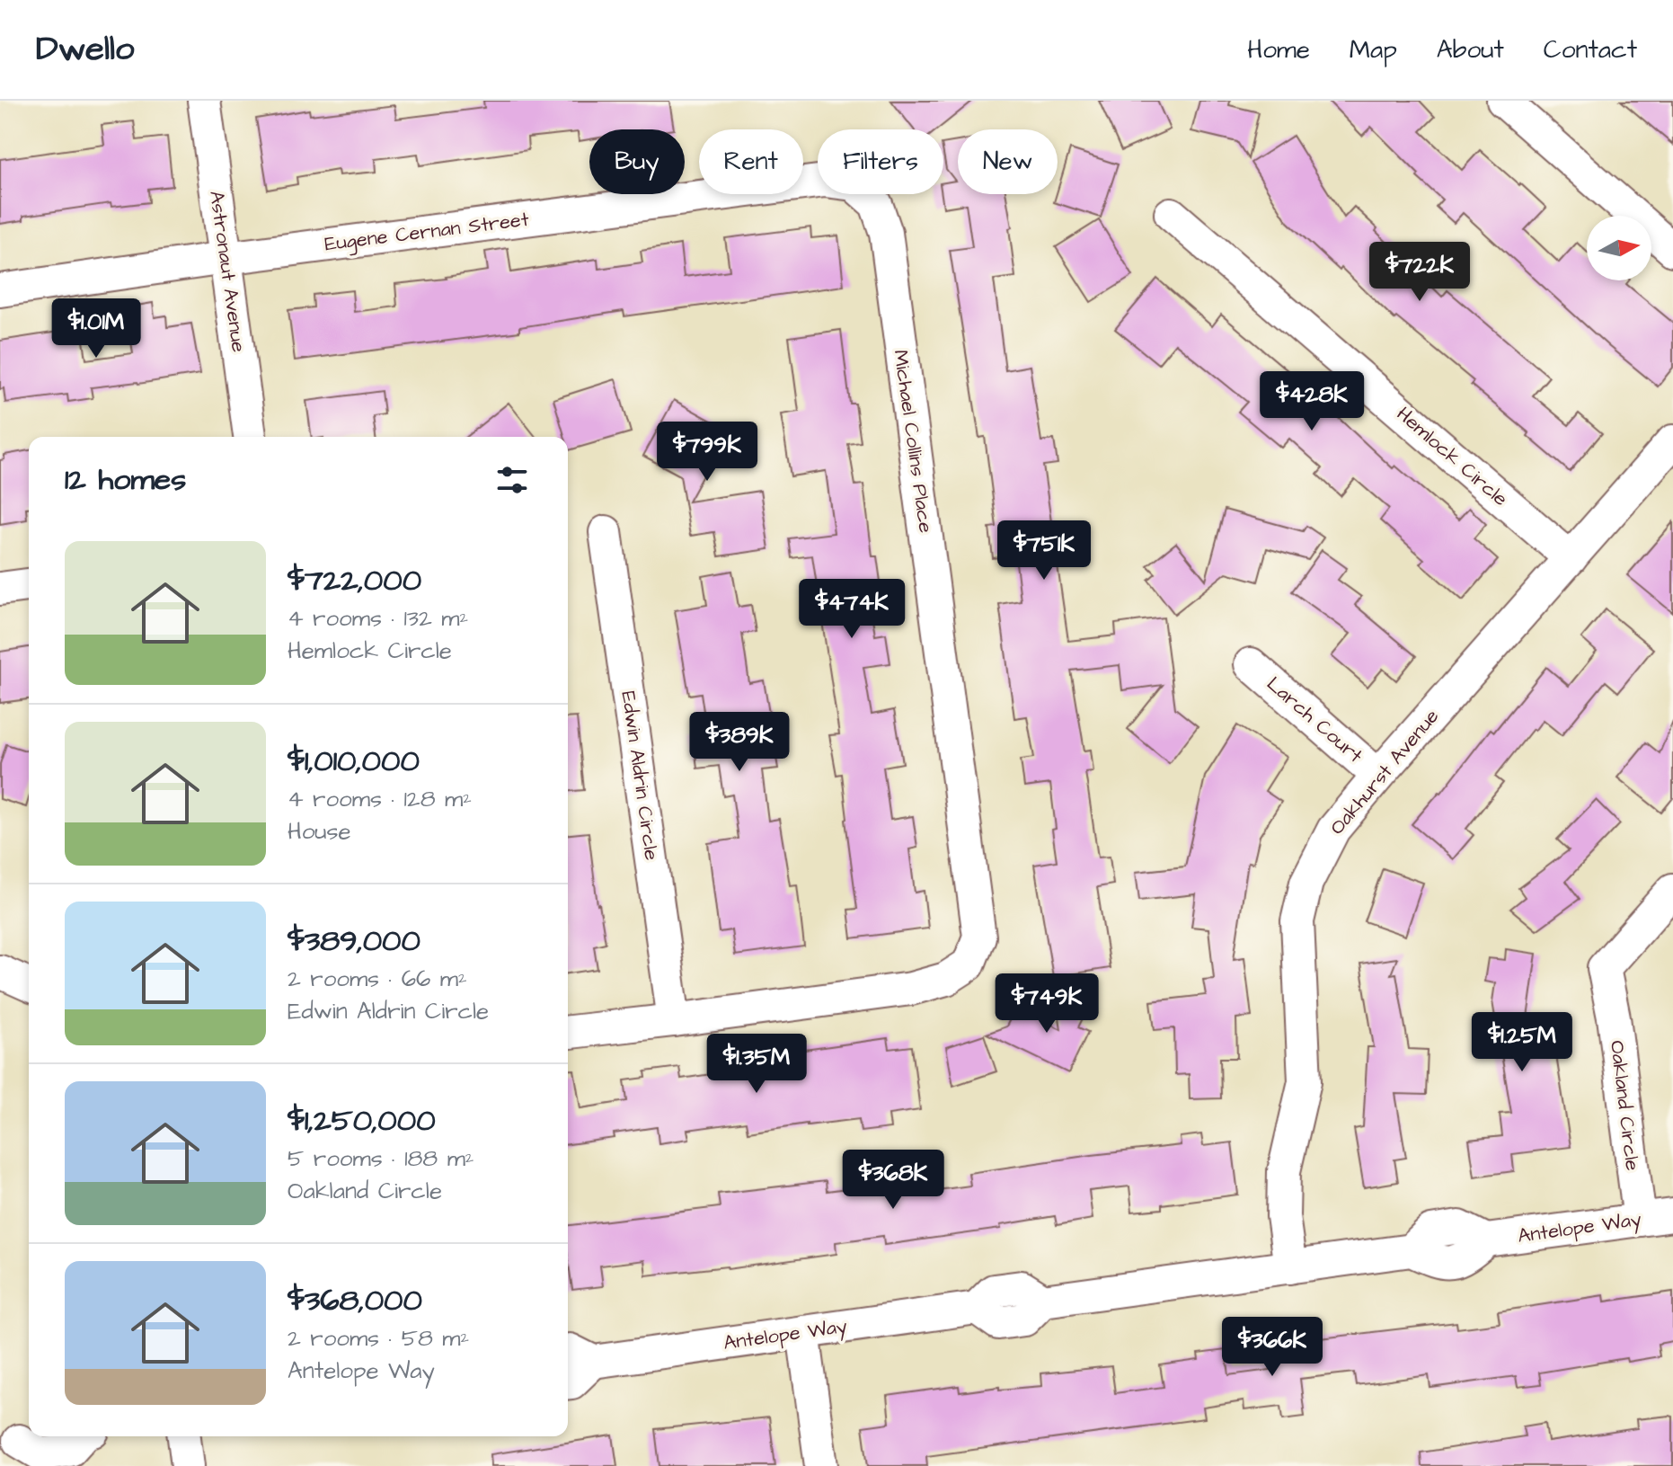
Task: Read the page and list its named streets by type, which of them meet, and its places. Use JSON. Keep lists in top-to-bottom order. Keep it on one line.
{"streets":{"street":["Eugene Cernan Street","Astronaut Avenue","Michael Collins Place","Hemlock Circle","Larch Court","Oakhurst Avenue","Edwin Aldrin Circle","Oakland Circle","Antelope Way"]},"crossings":[["Eugene Cernan Street","Astronaut Avenue"],["Michael Collins Place","Edwin Aldrin Circle"],["Hemlock Circle","Oakhurst Avenue"],["Larch Court","Oakhurst Avenue"],["Oakhurst Avenue","Antelope Way"],["Oakland Circle","Antelope Way"]],"north":"right","page":{"header":"Dwello","nav":["Home","Map","About","Contact"],"chip":["Buy","Rent","Filters","New"],"price":["$722K","$1.01M","$428K","$799K","$751K","$474K","$389K","$749K","$1.25M","$1.35M","$368K","$366K"],"heading":"12 homes","list":[{"name":"$722,000","note":"4 rooms · 132 m² · Hemlock Circle"},{"name":"$1,010,000","note":"4 rooms · 128 m² · House"},{"name":"$389,000","note":"2 rooms · 66 m² · Edwin Aldrin Circle"},{"name":"$1,250,000","note":"5 rooms · 188 m² · Oakland Circle"},{"name":"$368,000","note":"2 rooms · 58 m² · Antelope Way"}]}}
